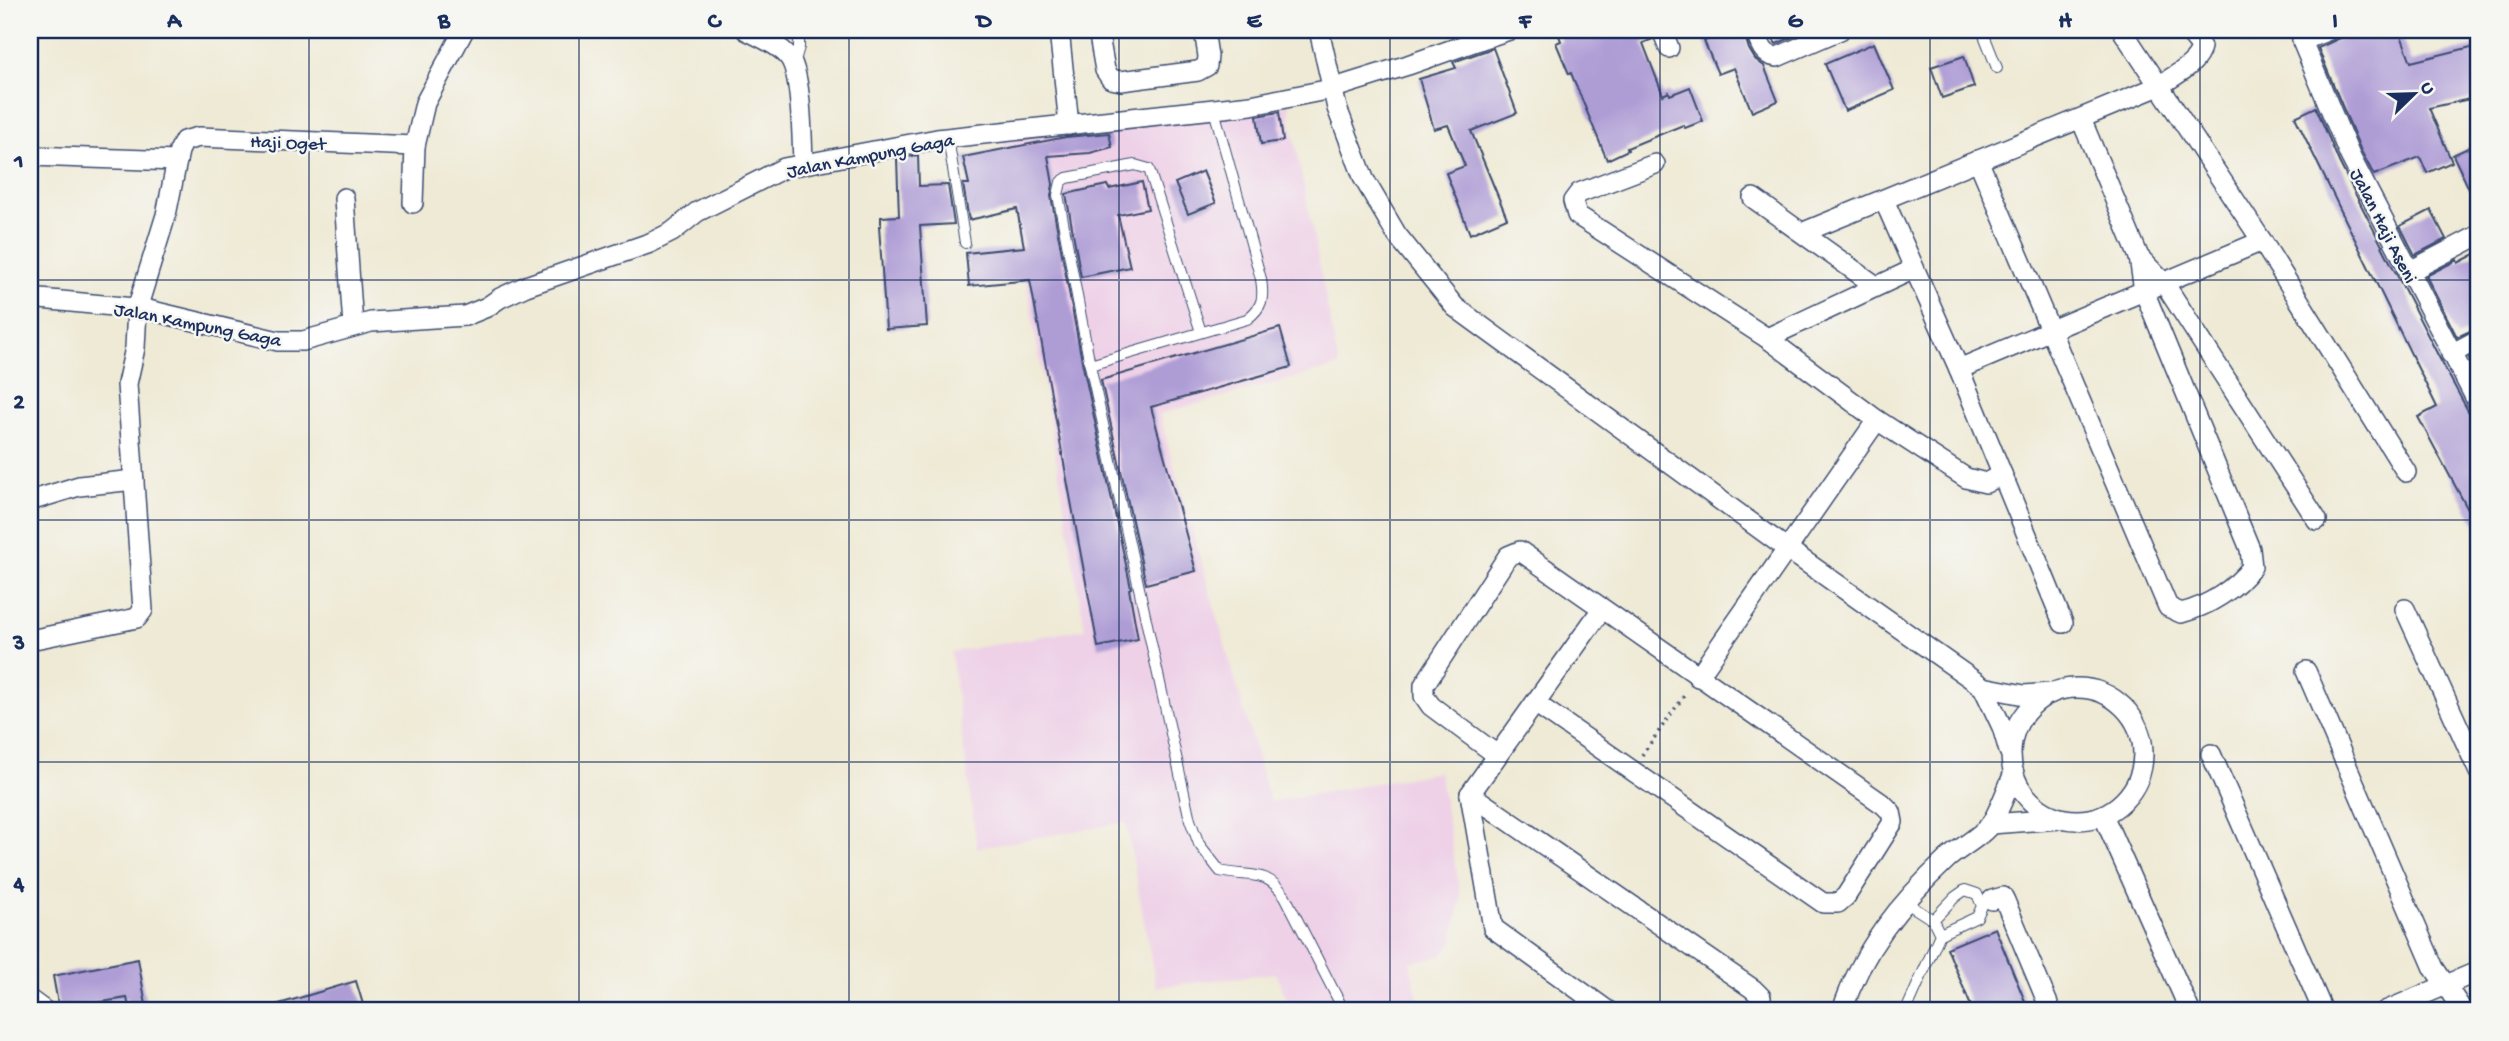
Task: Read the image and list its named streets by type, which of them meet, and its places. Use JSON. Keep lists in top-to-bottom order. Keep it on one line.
{"streets":{"street":["Haji Oget","Jalan Kampung Gaga","Jalan Haji Aseni"]},"north":"top right","grid":{"columns":["A","B","C","D","E","F","G","H","I"],"rows":["1","2","3","4"]}}
